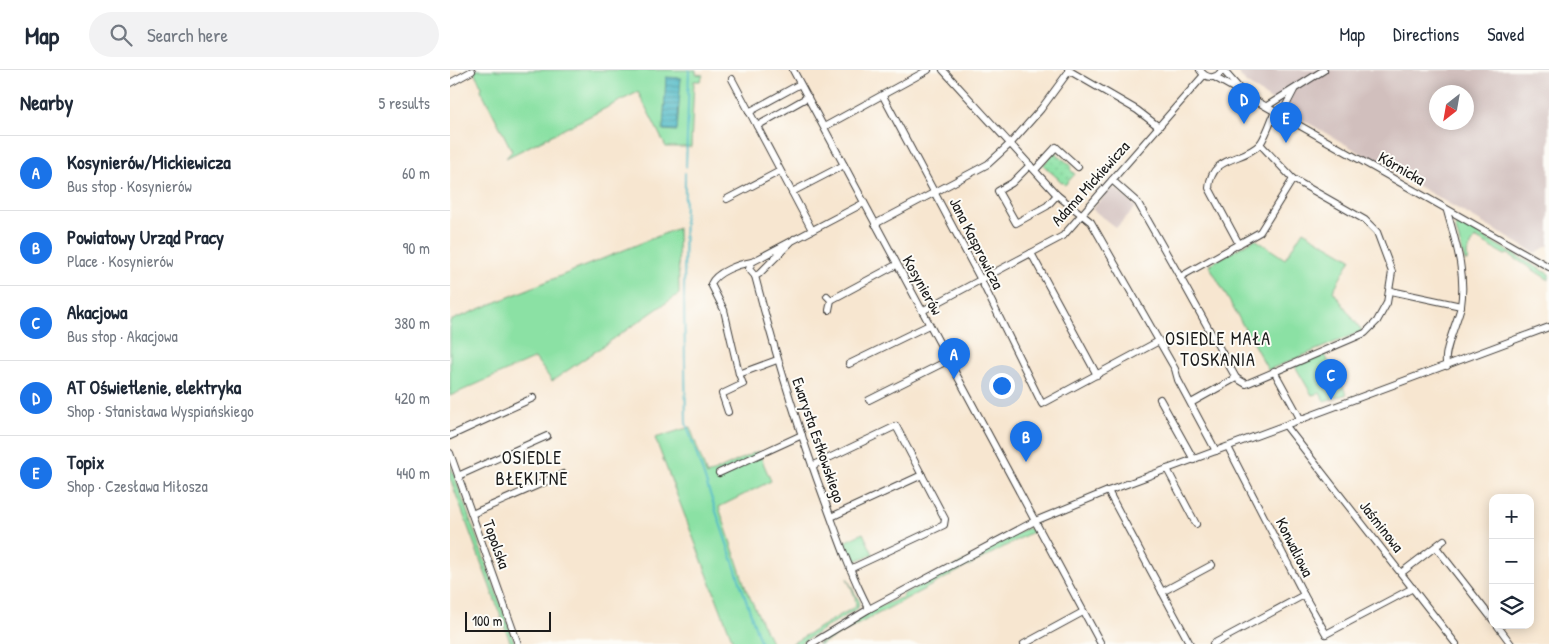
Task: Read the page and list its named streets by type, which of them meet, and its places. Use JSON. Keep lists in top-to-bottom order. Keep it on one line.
{"streets":{"street":["Kórnicka","Adama Mickiewicza","Jana Kasprowicza","Kosynierów","Ewarysta Estkowskiego","Jaśminowa","Topolska","Konwaliowa"]},"crossings":[["Kórnicka","Adama Mickiewicza"],["Adama Mickiewicza","Jana Kasprowicza"],["Adama Mickiewicza","Kosynierów"]],"districts":["OSIEDLE MAŁA TOSKANIA","OSIEDLE BŁĘKITNE"],"scale_bar":"100 m","north":"bottom left","page":{"header":"Map","search":"Search here","nav":["Map","Directions","Saved"],"heading":["Nearby","5 results"],"pins":["D","E","A","C","B"],"list":[{"mark":"A","name":"Kosynierów/Mickiewicza","note":"Bus stop · Kosynierów","value":"60 m"},{"mark":"B","name":"Powiatowy Urząd Pracy","note":"Place · Kosynierów","value":"90 m"},{"mark":"C","name":"Akacjowa","note":"Bus stop · Akacjowa","value":"380 m"},{"mark":"D","name":"AT Oświetlenie, elektryka","note":"Shop · Stanisława Wyspiańskiego","value":"420 m"},{"mark":"E","name":"Topix","note":"Shop · Czesława Miłosza","value":"440 m"}],"map_buttons":["+","−"],"scale":"100 m"}}
